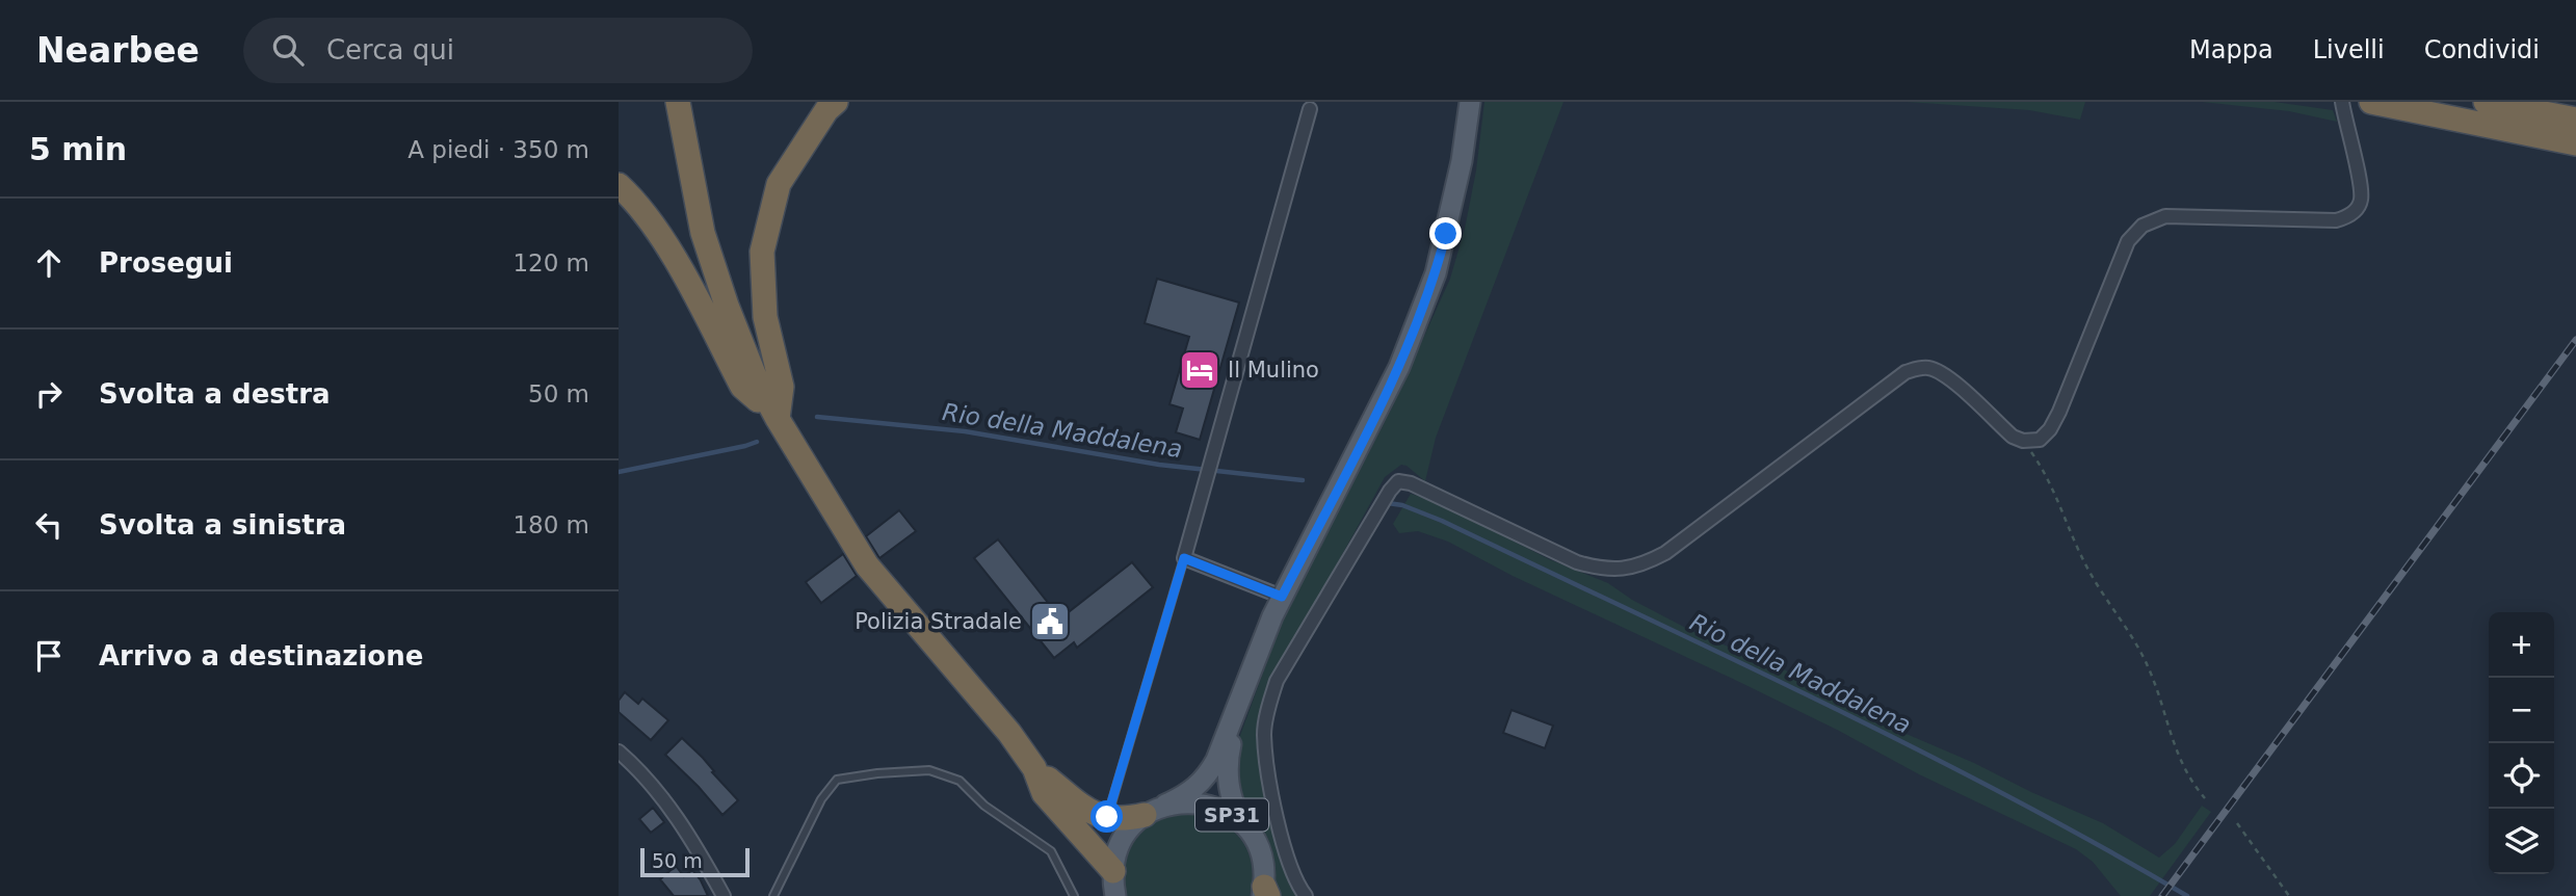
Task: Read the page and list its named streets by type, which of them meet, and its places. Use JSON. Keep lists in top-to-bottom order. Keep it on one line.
{"streets":{"main road":["SP31"]},"water":["Rio della Maddalena"],"places":{"hotel":["Il Mulino"],"public building":["Polizia Stradale"]},"scale_bar":"50 m","page":{"header":"Nearbee","search":"Cerca qui","nav":["Mappa","Livelli","Condividi"],"heading":["5 min","A piedi · 350 m"],"list":[["Prosegui","120 m"],["Svolta a destra","50 m"],["Svolta a sinistra","180 m"],"Arrivo a destinazione"],"map_buttons":["+","−"],"scale":"50 m"}}
